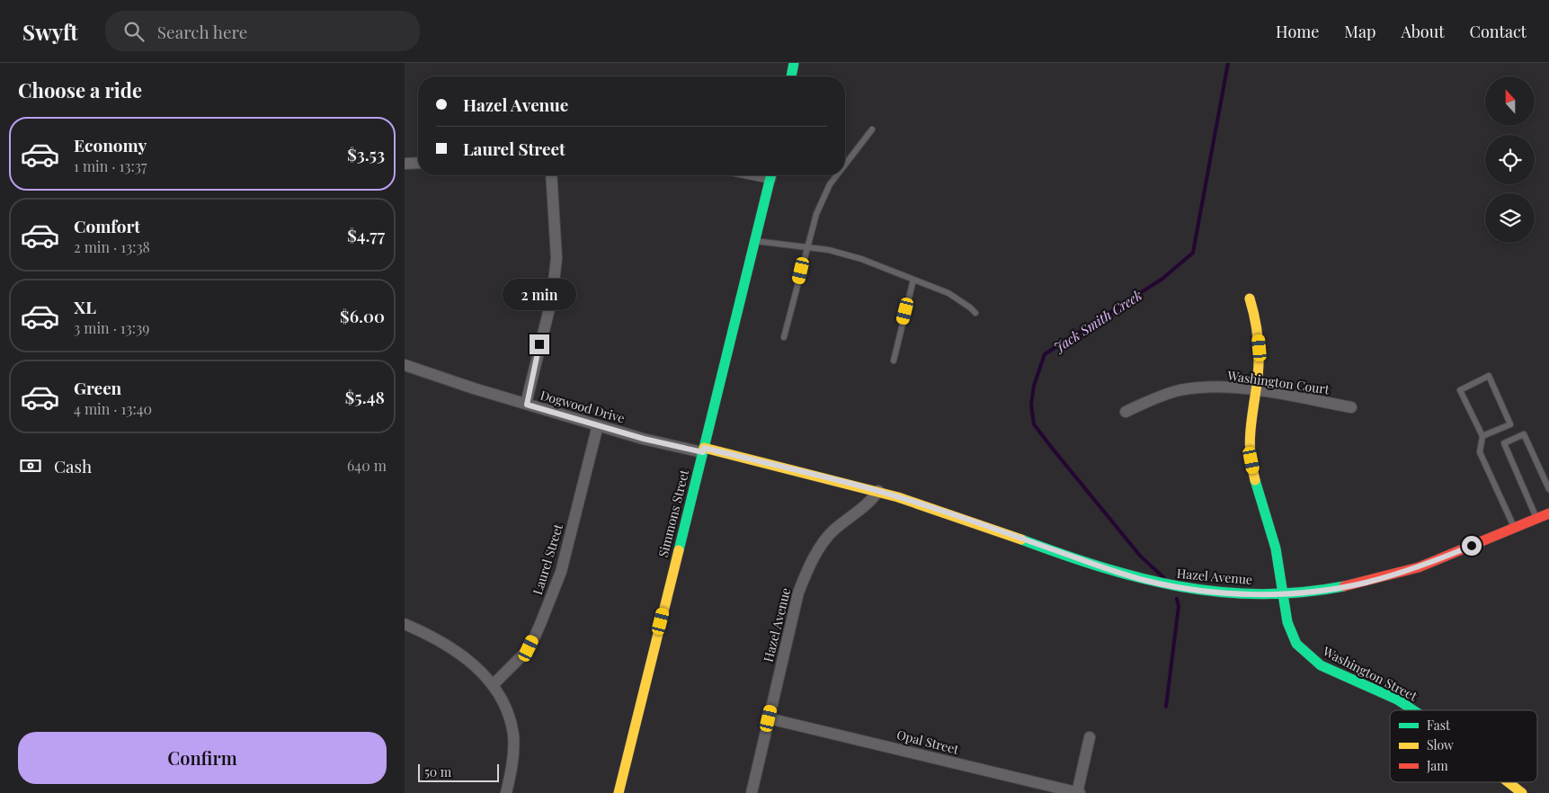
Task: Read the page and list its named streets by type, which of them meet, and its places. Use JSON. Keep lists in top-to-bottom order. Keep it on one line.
{"streets":{"street":["Washington Court","Dogwood Drive","Simmons Street","Laurel Street","Hazel Avenue","Washington Street","Opal Street"]},"crossings":[["Washington Court","Washington Street"],["Dogwood Drive","Simmons Street"],["Dogwood Drive","Laurel Street"],["Dogwood Drive","Hazel Avenue"],["Simmons Street","Hazel Avenue"],["Hazel Avenue","Washington Street"],["Hazel Avenue","Opal Street"]],"water":["Jack Smith Creek"],"legend":["Fast","Slow","Jam"],"scale_bar":"50 m","north":"top","page":{"header":"Swyft","search":"Search here","nav":["Home","Map","About","Contact"],"heading":"Choose a ride","banner":["Hazel Avenue","Laurel Street"],"list":[{"name":"Economy","note":"1 min · 13:37","value":"$3.53"},{"name":"Comfort","note":"2 min · 13:38","value":"$4.77"},{"name":"XL","note":"3 min · 13:39","value":"$6.00"},{"name":"Green","note":"4 min · 13:40","value":"$5.48"}],"bubble":"2 min","pay":["Cash","640 m"],"buttons":"Confirm","scale":"50 m"}}
